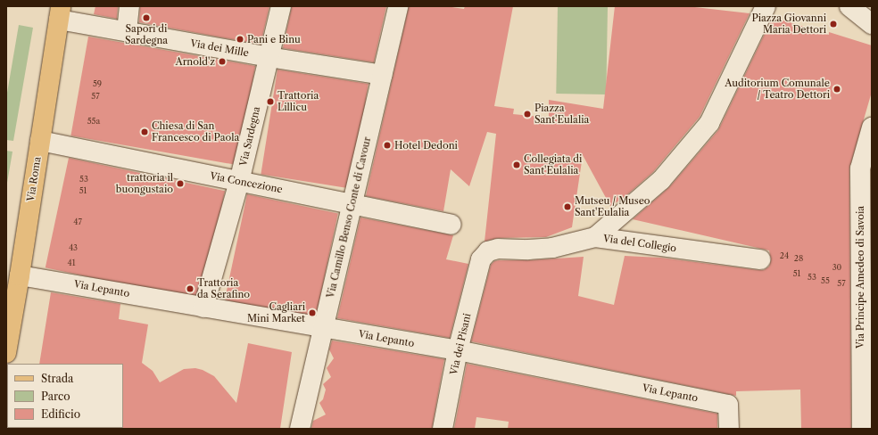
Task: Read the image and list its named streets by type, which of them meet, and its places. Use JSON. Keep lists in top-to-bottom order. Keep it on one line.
{"streets":{"main road":["Via Roma"],"street":["Via dei Mille","Via Sardegna","Via Concezione","Via Camillo Benso Conte di Cavour","Via del Collegio","Via Principe Amedeo di Savoia","Via Lepanto","Via dei Pisani"]},"crossings":[["Via dei Mille","Via Sardegna"],["Via dei Mille","Via Roma"],["Via dei Mille","Via Camillo Benso Conte di Cavour"],["Via Sardegna","Via Concezione"],["Via Sardegna","Via Lepanto"],["Via Roma","Via Concezione"],["Via Roma","Via Lepanto"],["Via Concezione","Via Camillo Benso Conte di Cavour"],["Via Camillo Benso Conte di Cavour","Via Lepanto"],["Via del Collegio","Via dei Pisani"],["Via Lepanto","Via dei Pisani"]],"places":["Sapori di Sardegna","Piazza Giovanni Maria Dettori","Pani e Binu","Arnold'z","Auditorium Comunale / Teatro Dettori","Trattoria Lillicu","Piazza Sant'Eulalia","Chiesa di San Francesco di Paola","Hotel Dedoni","Collegiata di Sant'Eulalia","trattoria il buongustaio","Mutseu / Museo Sant'Eulalia","Trattoria da Serafino","Cagliari Mini Market"],"house_numbers":["59","57","55a","53","51","47","43","24","28","41","30","51","53","55","57"],"legend":["Strada","Parco","Edificio"]}
